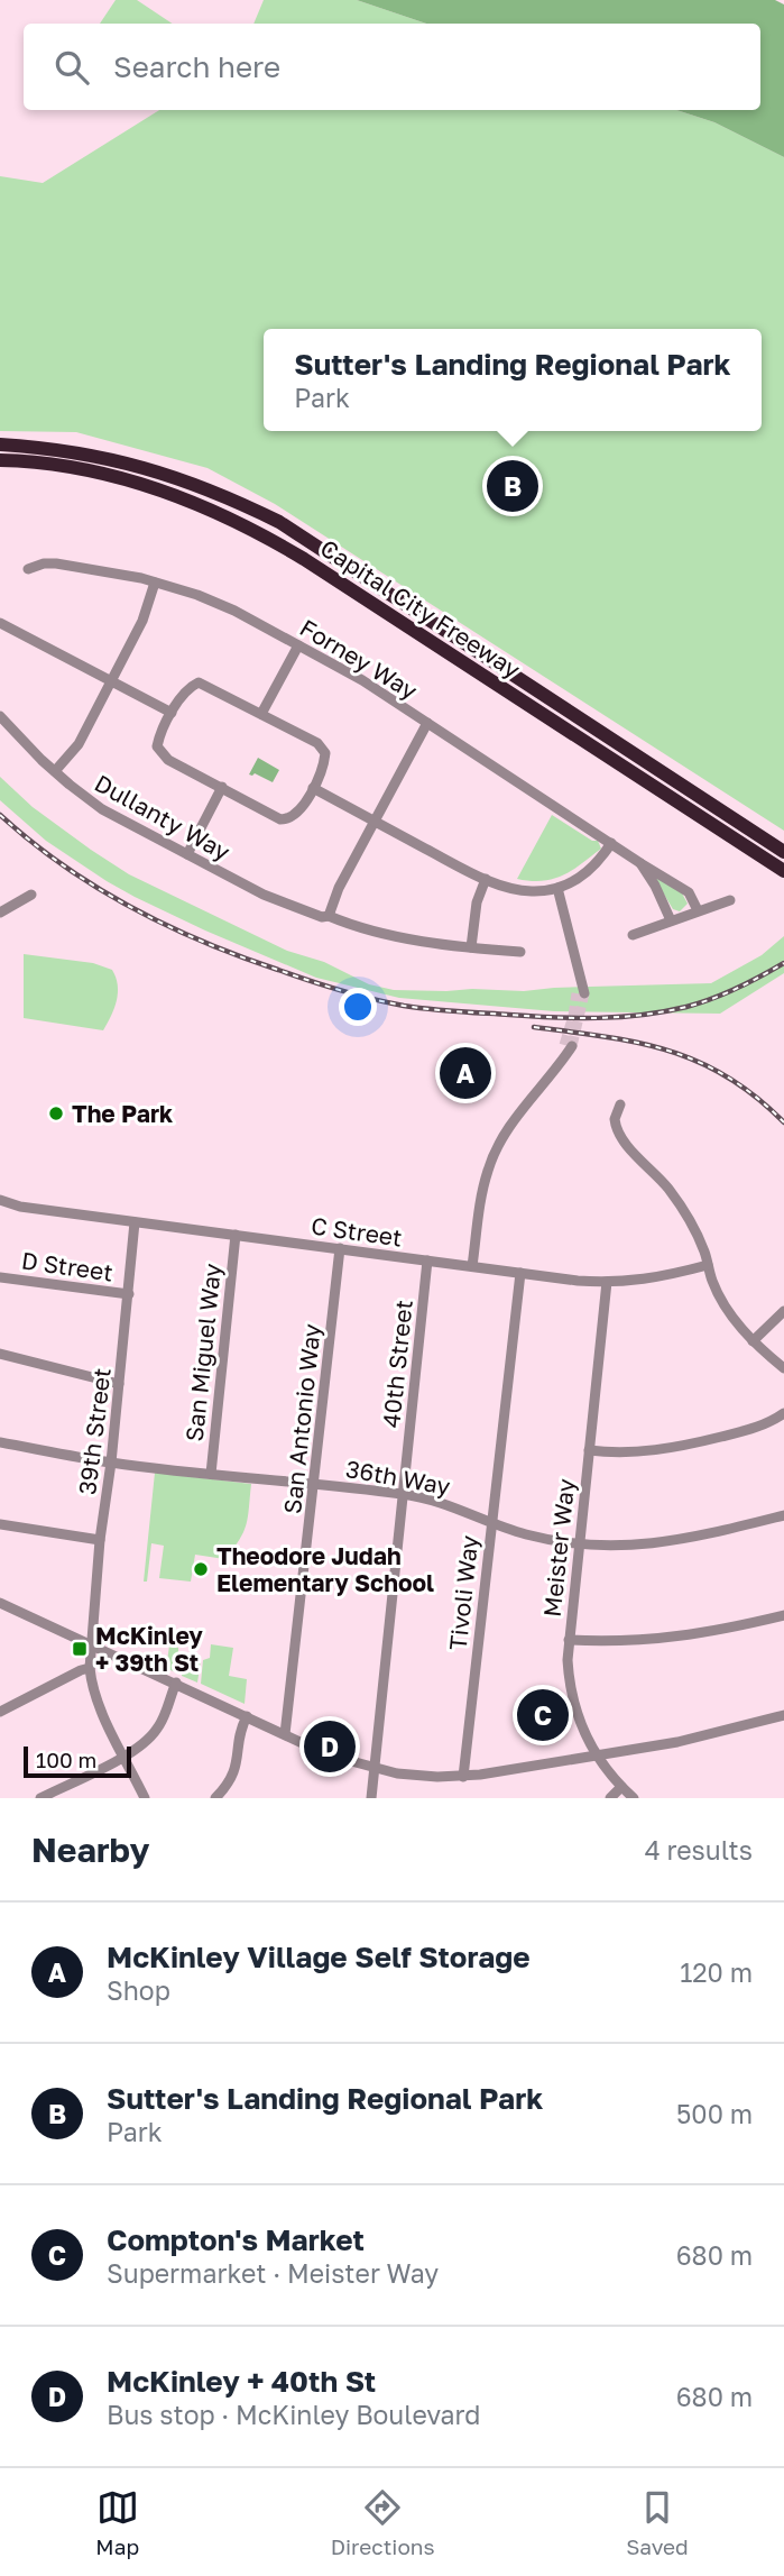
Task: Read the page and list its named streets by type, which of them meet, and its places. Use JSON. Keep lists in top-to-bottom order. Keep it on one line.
{"streets":{"highway":["Capital City Freeway"],"street":["Forney Way","Dullanty Way","C Street","D Street","San Miguel Way","40th Street","San Antonio Way","39th Street","36th Way","Meister Way","Tivoli Way"]},"crossings":[["C Street","San Miguel Way"],["C Street","40th Street"],["C Street","San Antonio Way"],["C Street","39th Street"],["C Street","Meister Way"],["C Street","Tivoli Way"],["D Street","39th Street"],["San Miguel Way","36th Way"],["40th Street","36th Way"],["San Antonio Way","36th Way"],["39th Street","36th Way"],["36th Way","Meister Way"],["36th Way","Tivoli Way"]],"places":{"other":["The Park","Theodore Judah Elementary School"],"transit":["McKinley + 39th St"]},"scale_bar":"100 m","page":{"search":"Search here","popup":["Sutter's Landing Regional Park","Park"],"pins":["B","A","C","D"],"scale":"100 m","heading":["Nearby","4 results"],"list":[{"mark":"A","name":"McKinley Village Self Storage","note":"Shop","value":"120 m"},{"mark":"B","name":"Sutter's Landing Regional Park","note":"Park","value":"500 m"},{"mark":"C","name":"Compton's Market","note":"Supermarket · Meister Way","value":"680 m"},{"mark":"D","name":"McKinley + 40th St","note":"Bus stop · McKinley Boulevard","value":"680 m"}],"nav":["Map","Directions","Saved"]}}
